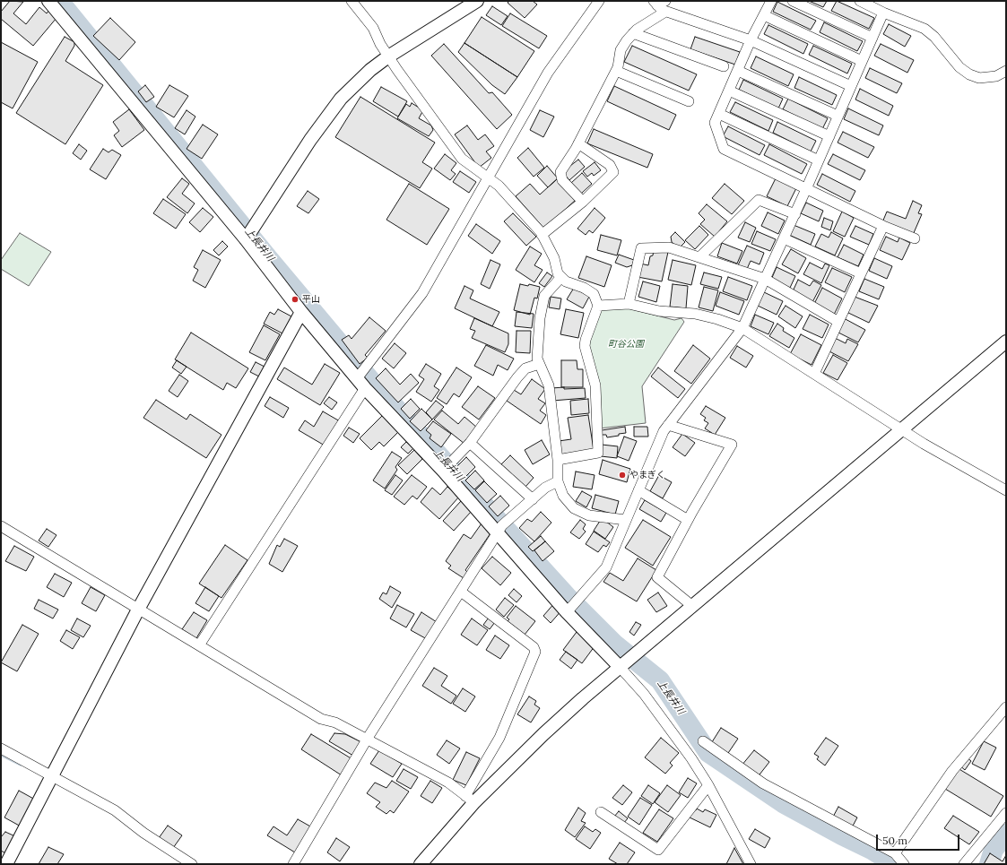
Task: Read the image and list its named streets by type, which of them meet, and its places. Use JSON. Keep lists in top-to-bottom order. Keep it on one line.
{"water":["上長井川"],"parks":["町谷公園"],"places":["平山","やまぎく"],"scale_bar":"50 m"}
